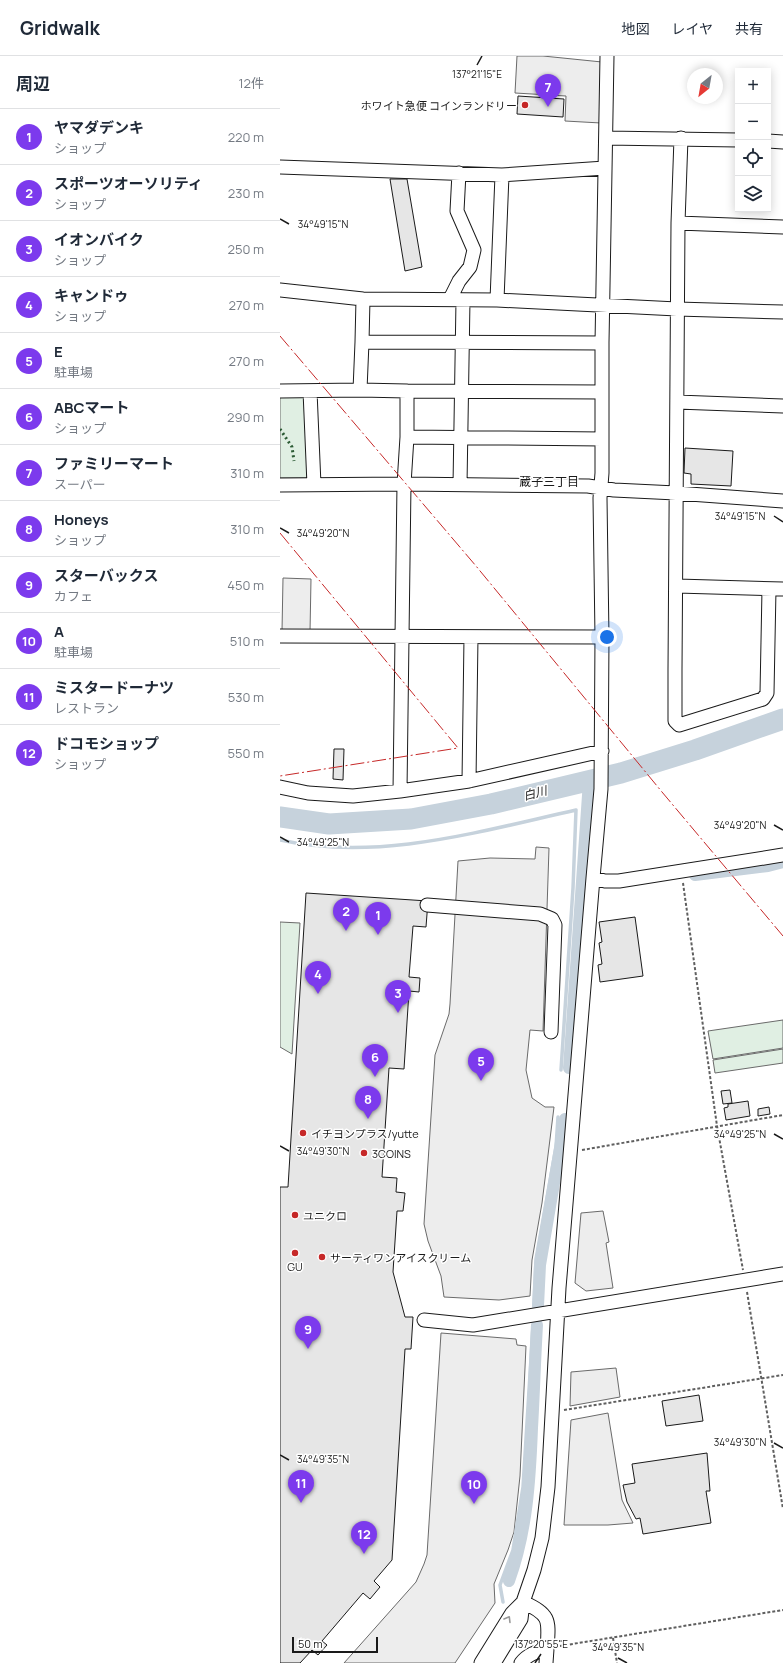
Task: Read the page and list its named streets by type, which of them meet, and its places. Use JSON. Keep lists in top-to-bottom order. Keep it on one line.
{"districts":["蔵子三丁目"],"water":["白川"],"places":["ホワイト急便 コインランドリー","イチヨンプラス/yutte","3COINS","ユニクロ","GU","サーティワンアイスクリーム"],"scale_bar":"50 m","north":"bottom left","page":{"header":"Gridwalk","nav":["地図","レイヤ","共有"],"heading":["周辺","12件"],"map_buttons":["+","−"],"pins":["7","2","1","4","3","6","5","8","9","11","10","12"],"list":[{"mark":"1","name":"ヤマダデンキ","note":"ショップ","value":"220 m"},{"mark":"2","name":"スポーツオーソリティ","note":"ショップ","value":"230 m"},{"mark":"3","name":"イオンバイク","note":"ショップ","value":"250 m"},{"mark":"4","name":"キャンドゥ","note":"ショップ","value":"270 m"},{"mark":"5","name":"E","note":"駐車場","value":"270 m"},{"mark":"6","name":"ABCマート","note":"ショップ","value":"290 m"},{"mark":"7","name":"ファミリーマート","note":"スーパー","value":"310 m"},{"mark":"8","name":"Honeys","note":"ショップ","value":"310 m"},{"mark":"9","name":"スターバックス","note":"カフェ","value":"450 m"},{"mark":"10","name":"A","note":"駐車場","value":"510 m"},{"mark":"11","name":"ミスタードーナツ","note":"レストラン","value":"530 m"},{"mark":"12","name":"ドコモショップ","note":"ショップ","value":"550 m"}],"scale":"50 m"},"coordinates":["137°21'15\"E","34°49'15\"N","34°49'20\"N","34°49'25\"N","34°49'30\"N","34°49'35\"N","137°20'55\"E"]}
